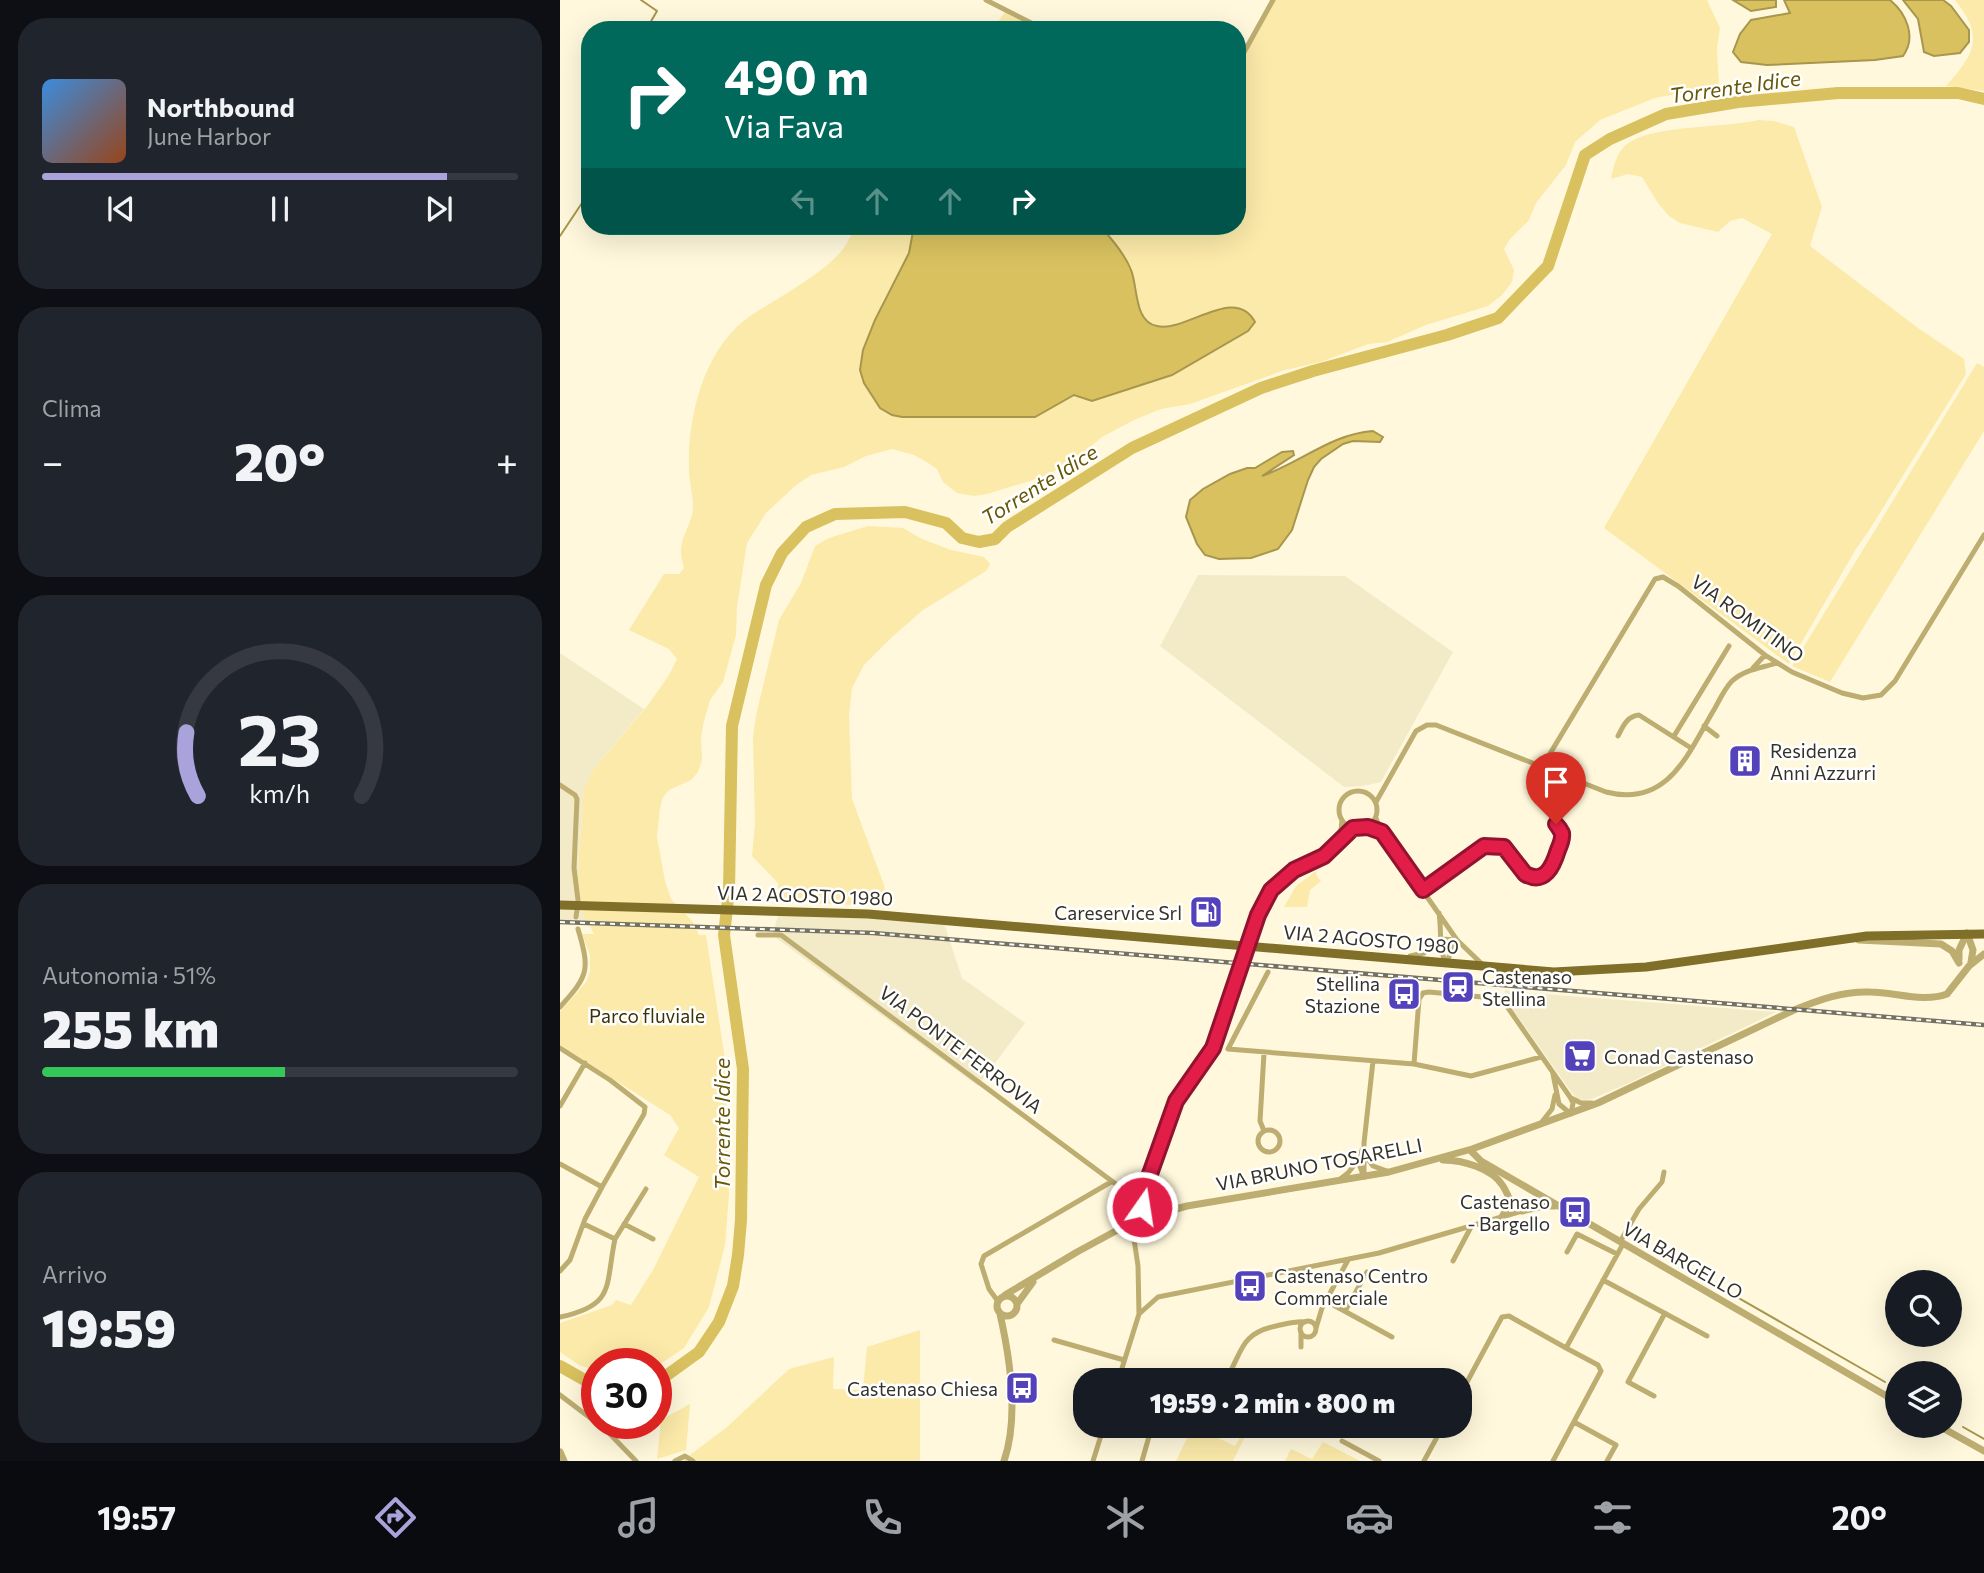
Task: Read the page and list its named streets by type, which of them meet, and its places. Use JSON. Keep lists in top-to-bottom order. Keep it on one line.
{"streets":{"main road":["VIA 2 AGOSTO 1980"],"street":["VIA ROMITINO","VIA PONTE FERROVIA","VIA BRUNO TOSARELLI","VIA BARGELLO"]},"crossings":[["VIA BRUNO TOSARELLI","VIA BARGELLO"]],"water":["Torrente Idice"],"parks":["Parco fluviale"],"places":{"building":["Residenza Anni Azzurri"],"fuel station":["Careservice Srl"],"station":["Castenaso Stellina"],"bus stop":["Stellina Stazione","Castenaso - Bargello","Castenaso Centro Commerciale","Castenaso Chiesa"],"supermarket":["Conad Castenaso"]},"page":{"turn":["490 m","Via Fava"],"song":["Northbound","June Harbor"],"tile":["Clima",["Autonomia · 51%","255 km"],["Arrivo","19:59"]],"heat":["−","20°","+"],"limit":"30","trip":"19:59 · 2 min · 800 m","tabs":["19:57","20°"],"gauge":["23","km/h"]}}
